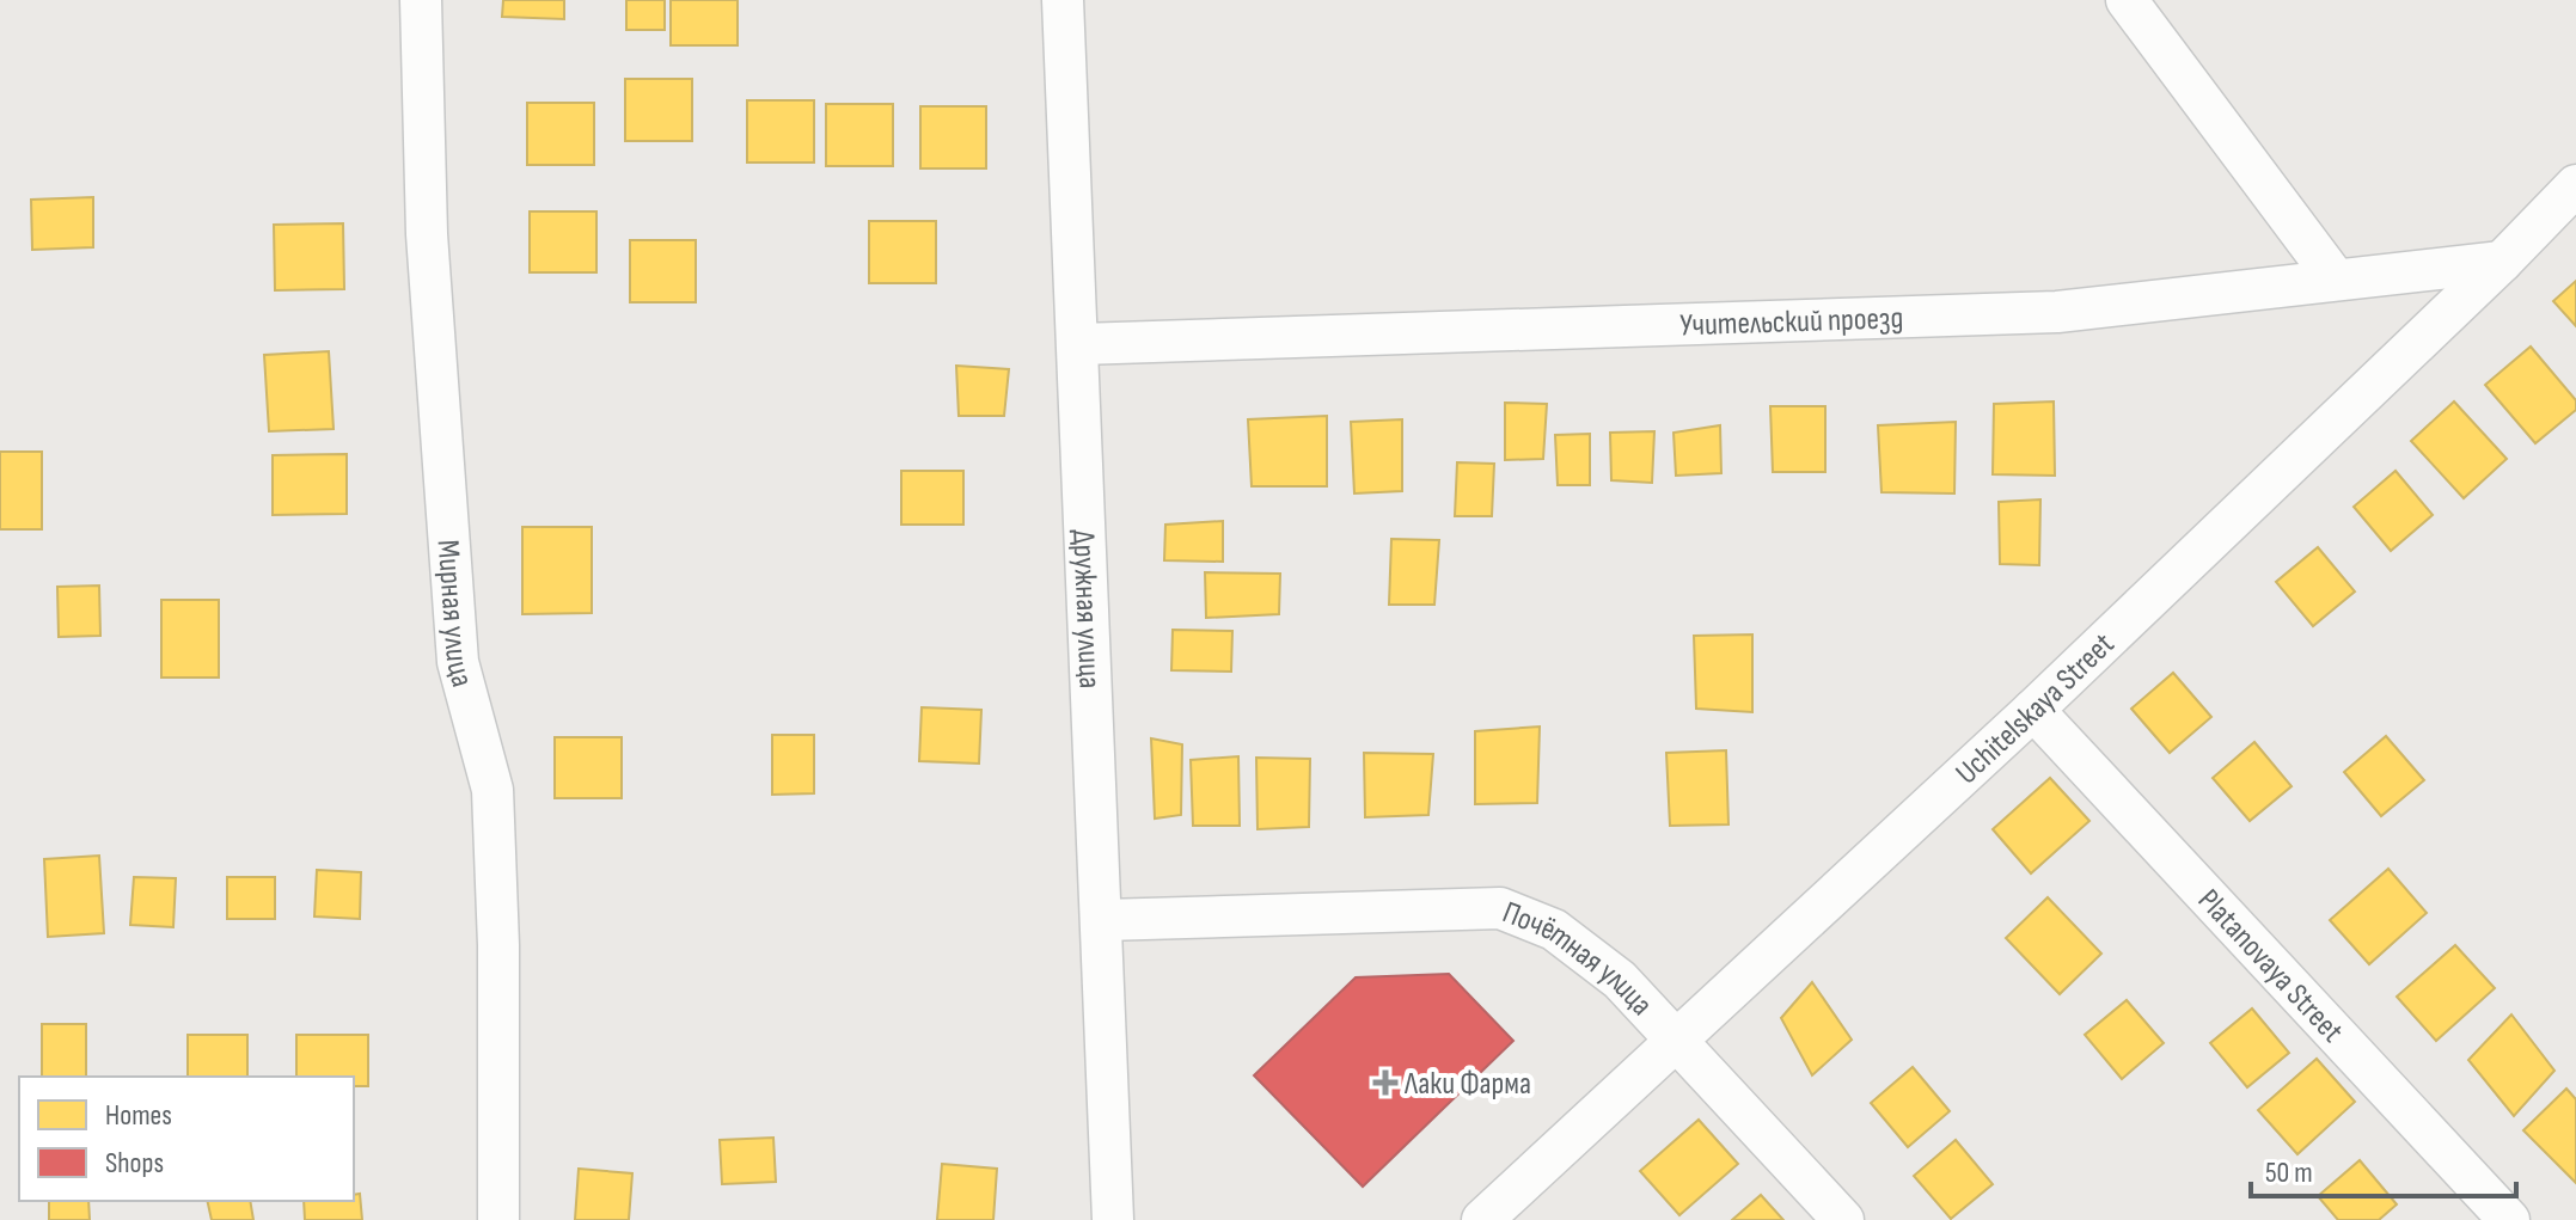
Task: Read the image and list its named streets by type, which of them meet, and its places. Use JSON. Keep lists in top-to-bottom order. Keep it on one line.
{"streets":{"street":["Учительский проезд","Дружная улица","Мирная улица","Uchitelskaya Street","Почётная улица","Platanovaya Street"]},"crossings":[["Учительский проезд","Дружная улица"],["Учительский проезд","Uchitelskaya Street"],["Дружная улица","Почётная улица"],["Uchitelskaya Street","Почётная улица"],["Uchitelskaya Street","Platanovaya Street"]],"places":{"health":["Лаки Фарма"]},"legend":["Homes","Shops"],"scale_bar":"50 m"}
